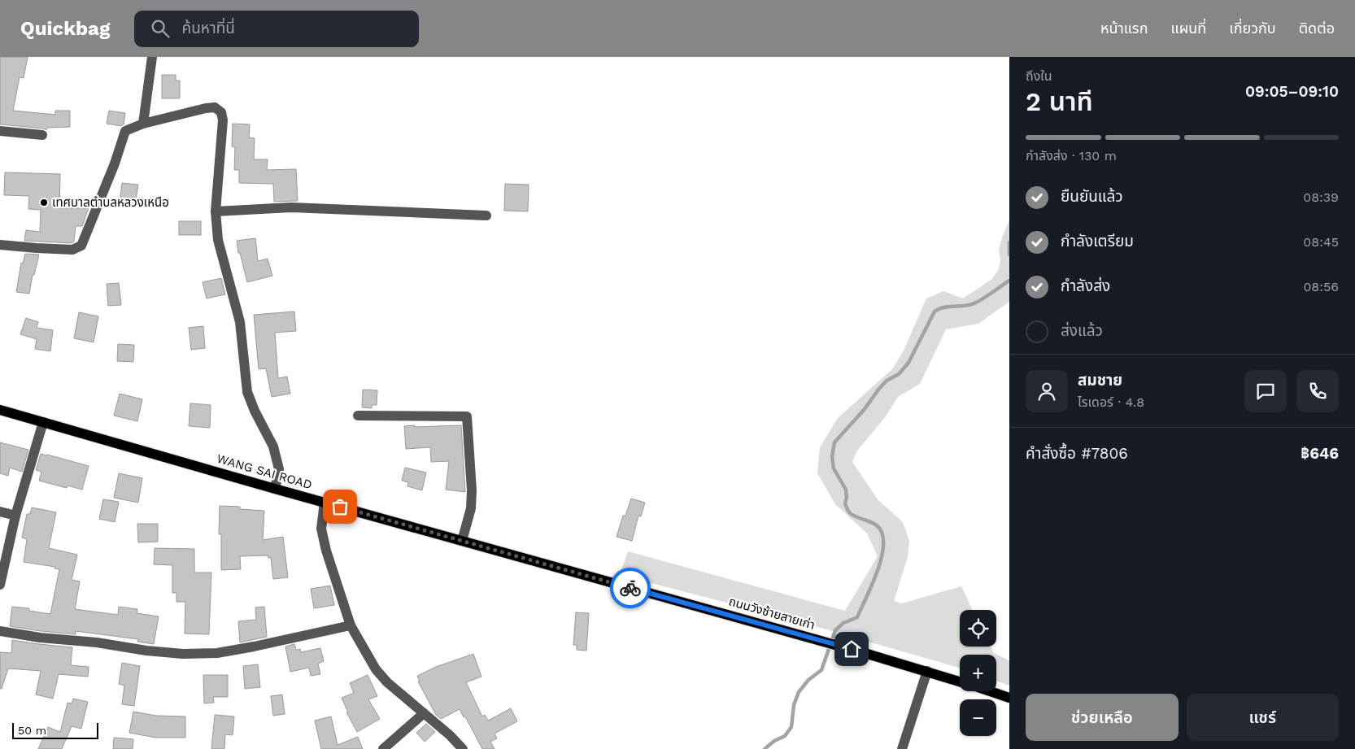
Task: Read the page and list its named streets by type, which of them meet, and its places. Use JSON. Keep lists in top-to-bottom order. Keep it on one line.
{"streets":{"main road":["WANG SAI ROAD","ถนนวังซ้ายสายเก่า"]},"crossings":[["WANG SAI ROAD","ถนนวังซ้ายสายเก่า"]],"places":["เทศบาลตำบลหลวงเหนือ"],"scale_bar":"50 m","page":{"header":"Quickbag","search":"ค้นหาที่นี่","nav":["หน้าแรก","แผนที่","เกี่ยวกับ","ติดต่อ"],"heading":["2 นาที","ถึงใน","09:05–09:10"],"panel":["สมชาย","ไรเดอร์ · 4.8","คำสั่งซื้อ #7806","฿646"],"bar":"กำลังส่ง · 130 m","list":[["ยืนยันแล้ว","08:39"],["กำลังเตรียม","08:45"],["กำลังส่ง","08:56"],"ส่งแล้ว"],"map_buttons":["+","−"],"buttons":["ช่วยเหลือ","แชร์"],"scale":"50 m"}}
